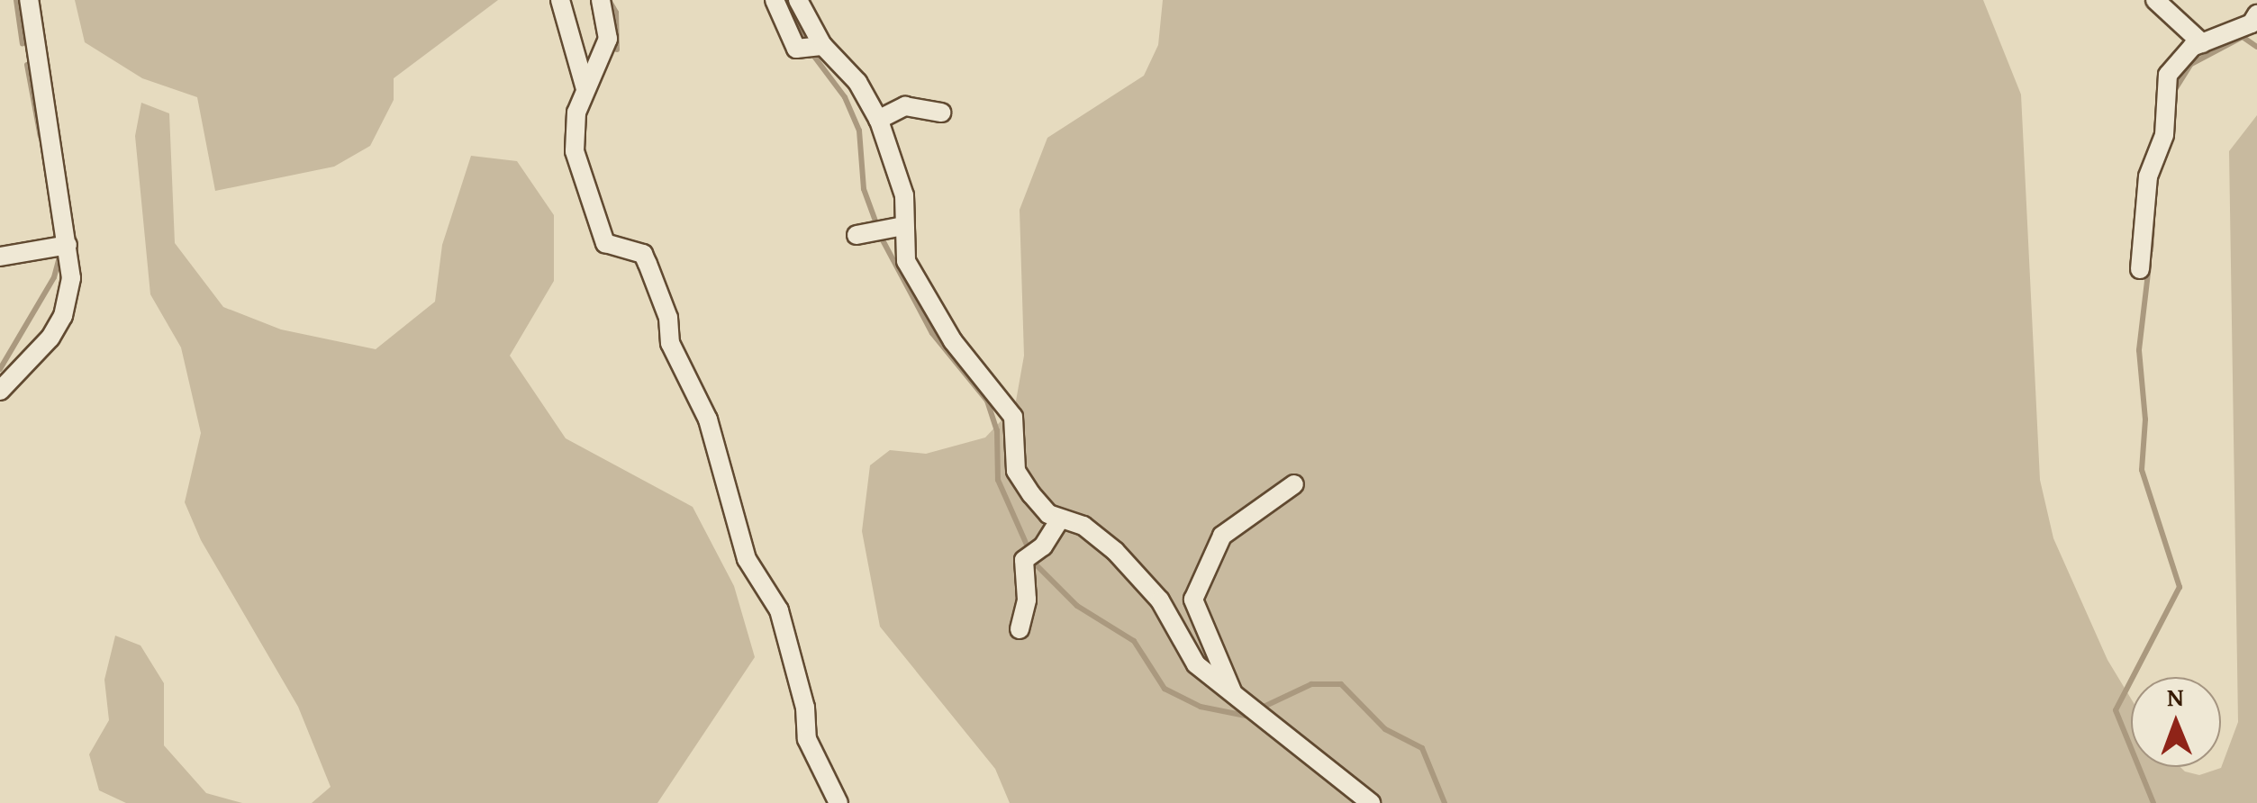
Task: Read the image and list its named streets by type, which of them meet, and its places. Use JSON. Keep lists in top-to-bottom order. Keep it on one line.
{"north":"top"}
